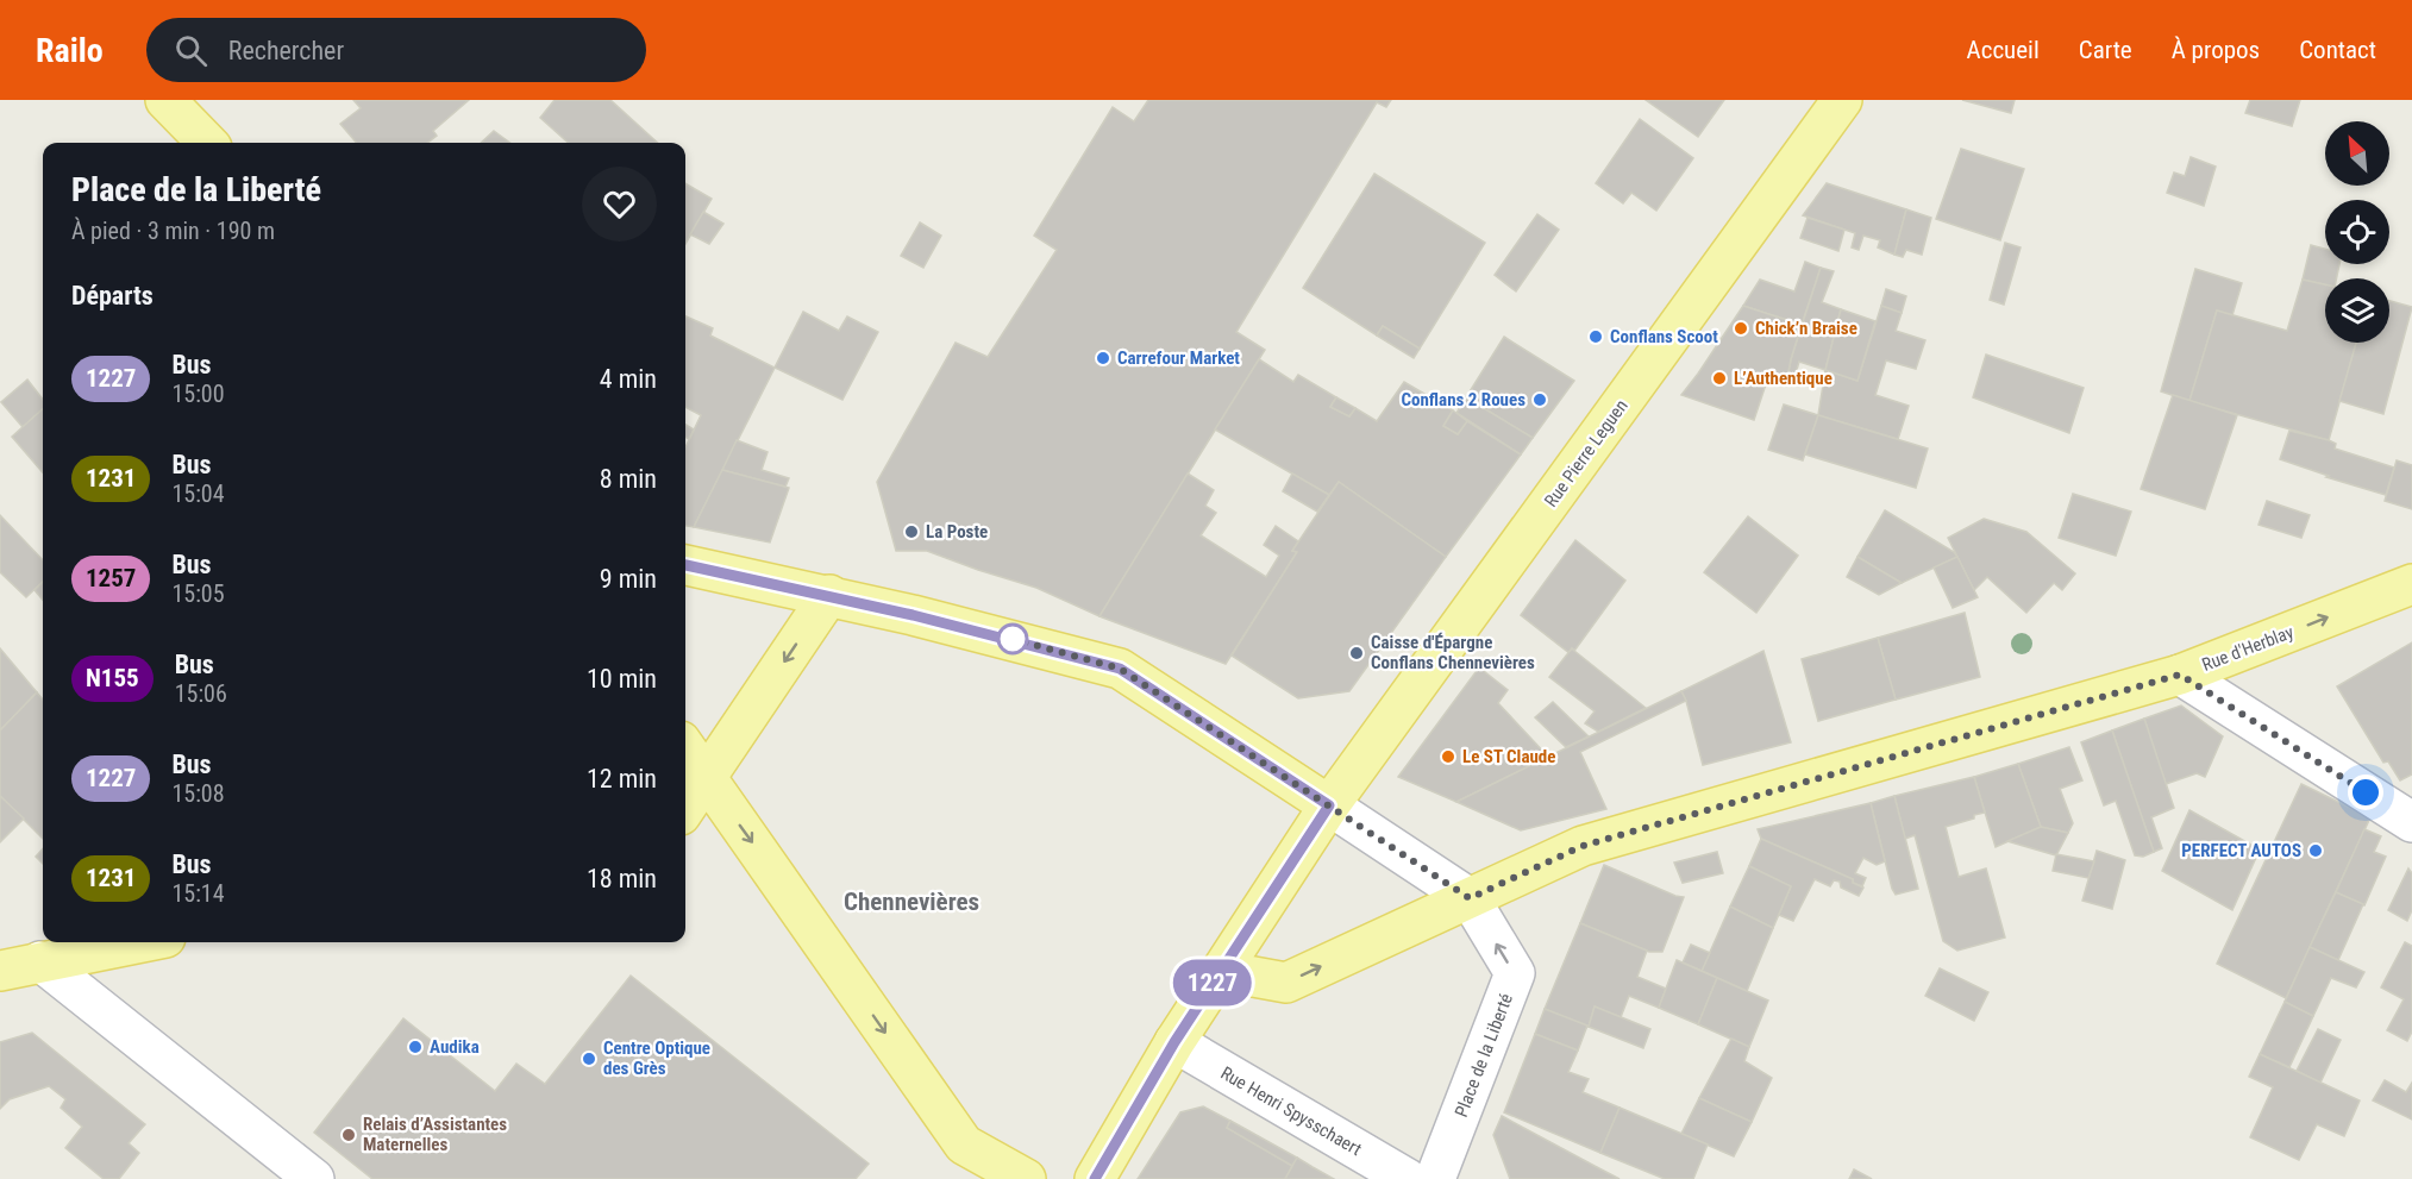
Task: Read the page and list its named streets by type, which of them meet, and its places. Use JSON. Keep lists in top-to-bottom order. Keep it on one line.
{"streets":{"main road":["Rue Pierre Leguen","Rue d'Herblay","Place de la Liberté"],"street":["Rue Henri Spysschaert"]},"crossings":[["Rue Pierre Leguen","Place de la Liberté"],["Rue d'Herblay","Place de la Liberté"]],"districts":["Chennevières"],"places":["Chick’n Braise","Conflans Scoot","Carrefour Market","L’Authentique","Conflans 2 Roues","La Poste","Caisse d'Épargne Conflans Chennevières","Le ST Claude","PERFECT AUTOS","Audika","Centre Optique des Grès","Relais d’Assistantes Maternelles"],"lines":["bus line 1227"],"north":"top left","page":{"header":"Railo","search":"Rechercher","nav":["Accueil","Carte","À propos","Contact"],"on_map":"1227","heading":[["Place de la Liberté","À pied · 3 min · 190 m"],"Départs"],"list":[{"mark":"1227","name":"Bus","note":"15:00","value":"4 min"},{"mark":"1231","name":"Bus","note":"15:04","value":"8 min"},{"mark":"1257","name":"Bus","note":"15:05","value":"9 min"},{"mark":"N155","name":"Bus","note":"15:06","value":"10 min"},{"mark":"1227","name":"Bus","note":"15:08","value":"12 min"},{"mark":"1231","name":"Bus","note":"15:14","value":"18 min"}]}}
